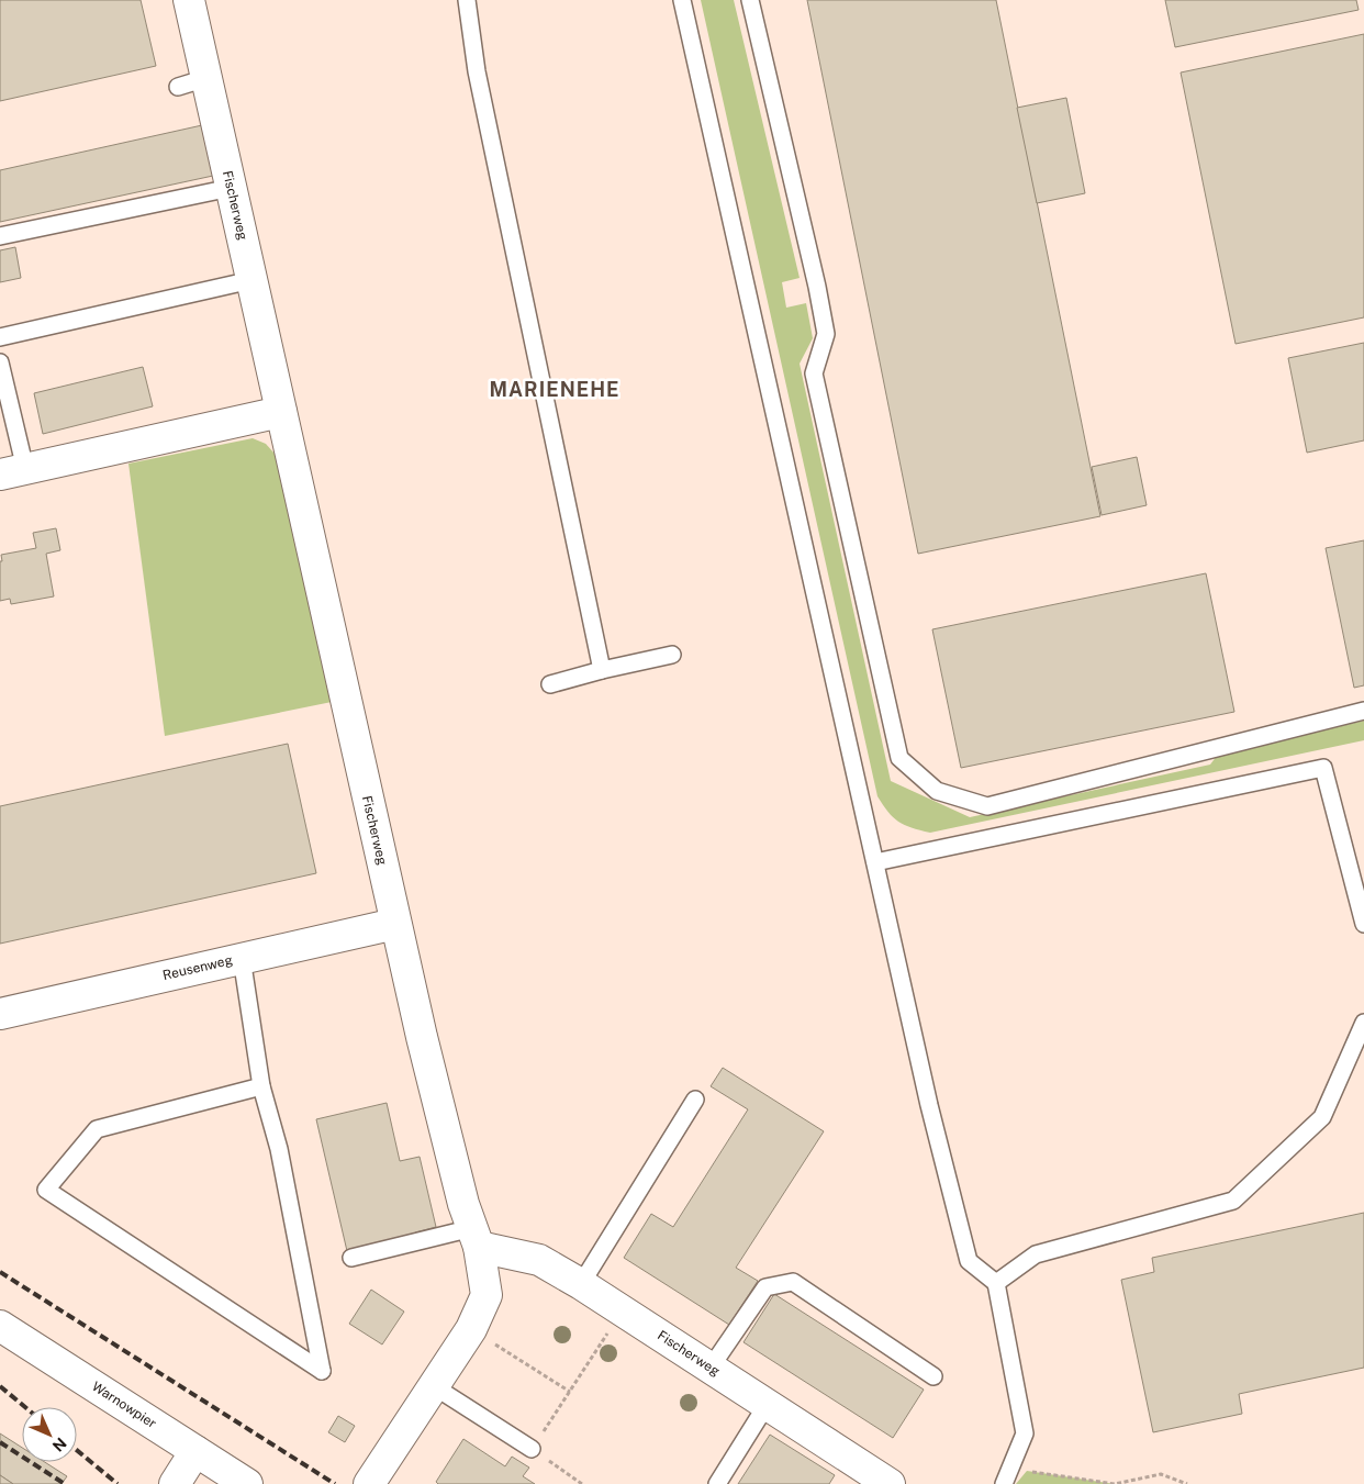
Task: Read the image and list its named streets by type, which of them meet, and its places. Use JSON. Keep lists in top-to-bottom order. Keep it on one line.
{"streets":{"street":["Fischerweg","Reusenweg","Warnowpier"]},"crossings":[["Fischerweg","Reusenweg"]],"districts":["MARIENEHE"],"north":"bottom right"}
